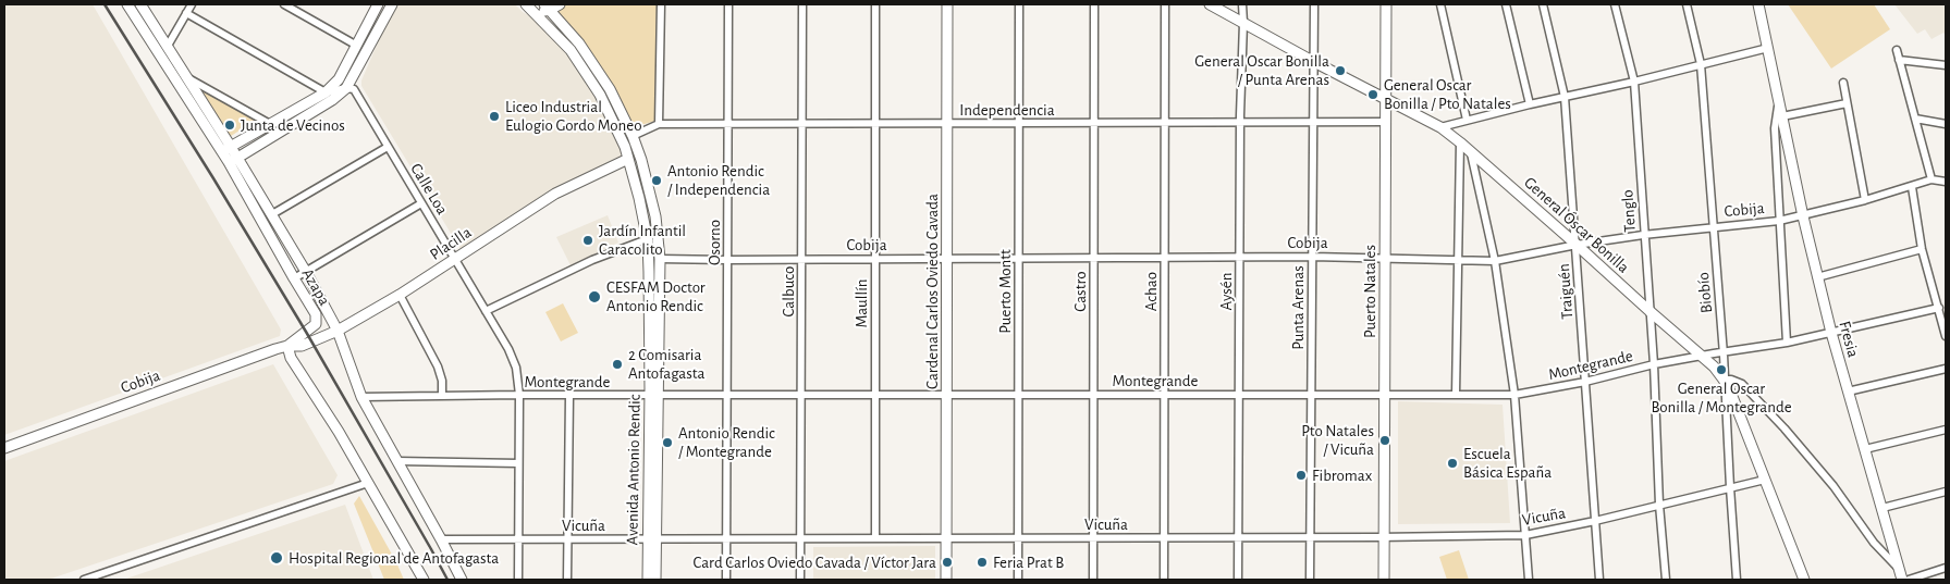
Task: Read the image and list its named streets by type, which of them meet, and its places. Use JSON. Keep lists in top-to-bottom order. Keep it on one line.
{"streets":{"street":["Independencia","Calle Loa","Cobija","Tenglo","General Óscar Bonilla","Osorno","Placilla","Azapa","Calbuco","Cardenal Carlos Oviedo Cavada","Puerto Montt","Castro","Achao","Aysén","Puerto Natales","Traiguén","Biobío","Maullín","Punta Arenas","Fresia","Montegrande","Avenida Antonio Rendic","Vicuña"]},"crossings":[["Independencia","Osorno"],["Independencia","Calbuco"],["Independencia","Cardenal Carlos Oviedo Cavada"],["Independencia","Puerto Montt"],["Independencia","Castro"],["Independencia","Achao"],["Independencia","Aysén"],["Independencia","Puerto Natales"],["Independencia","Maullín"],["Independencia","Punta Arenas"],["Independencia","Avenida Antonio Rendic"],["Calle Loa","Placilla"],["Calle Loa","Montegrande"],["Calle Loa","Vicuña"],["Cobija","Tenglo"],["Cobija","General Óscar Bonilla"],["Cobija","Osorno"],["Cobija","Placilla"],["Cobija","Azapa"],["Cobija","Calbuco"],["Cobija","Cardenal Carlos Oviedo Cavada"],["Cobija","Puerto Montt"],["Cobija","Castro"],["Cobija","Achao"],["Cobija","Aysén"],["Cobija","Puerto Natales"],["Cobija","Traiguén"],["Cobija","Biobío"],["Cobija","Maullín"],["Cobija","Punta Arenas"],["Cobija","Fresia"],["Cobija","Avenida Antonio Rendic"],["Tenglo","General Óscar Bonilla"],["Tenglo","Montegrande"],["Tenglo","Vicuña"],["General Óscar Bonilla","Aysén"],["General Óscar Bonilla","Puerto Natales"],["General Óscar Bonilla","Traiguén"],["General Óscar Bonilla","Biobío"],["General Óscar Bonilla","Punta Arenas"],["General Óscar Bonilla","Montegrande"],["General Óscar Bonilla","Vicuña"],["Osorno","Montegrande"],["Osorno","Vicuña"],["Placilla","Azapa"],["Placilla","Avenida Antonio Rendic"],["Azapa","Montegrande"],["Azapa","Vicuña"],["Calbuco","Montegrande"],["Calbuco","Vicuña"],["Cardenal Carlos Oviedo Cavada","Montegrande"],["Cardenal Carlos Oviedo Cavada","Vicuña"],["Puerto Montt","Montegrande"],["Puerto Montt","Vicuña"],["Castro","Montegrande"],["Castro","Vicuña"],["Achao","Montegrande"],["Achao","Vicuña"],["Aysén","Montegrande"],["Aysén","Vicuña"],["Puerto Natales","Montegrande"],["Puerto Natales","Vicuña"],["Traiguén","Montegrande"],["Traiguén","Vicuña"],["Biobío","Montegrande"],["Biobío","Vicuña"],["Maullín","Montegrande"],["Maullín","Vicuña"],["Punta Arenas","Montegrande"],["Punta Arenas","Vicuña"],["Fresia","Montegrande"],["Montegrande","Avenida Antonio Rendic"],["Avenida Antonio Rendic","Vicuña"]],"places":["General Oscar Bonilla / Punta Arenas","General Oscar Bonilla / Pto Natales","Liceo Industrial Eulogio Gordo Moneo","Junta de Vecinos","Antonio Rendic / Independencia","Jardín Infantil Caracolito","CESFAM Doctor Antonio Rendic","2 Comisaria Antofagasta","General Oscar Bonilla / Montegrande","Pto Natales / Vicuña","Antonio Rendic / Montegrande","Escuela Básica España","Fibromax","Hospital Regional de Antofagasta","Card Carlos Oviedo Cavada / Víctor Jara","Feria Prat B"]}
